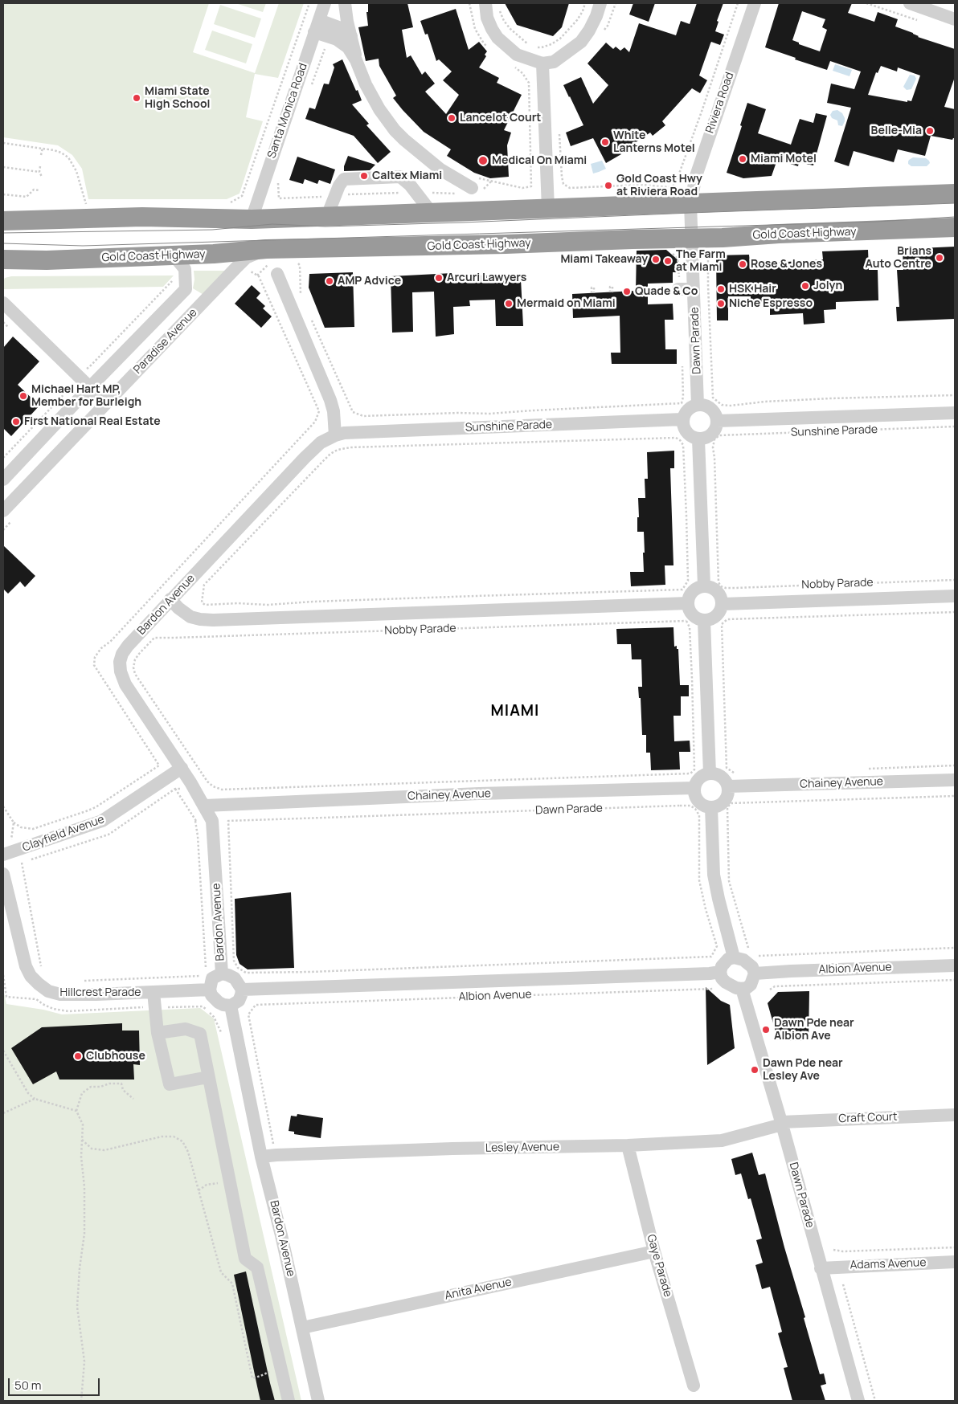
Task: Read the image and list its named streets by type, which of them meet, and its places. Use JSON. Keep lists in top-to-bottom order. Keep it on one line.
{"streets":{"highway":["Gold Coast Highway"],"street":["Riviera Road","Santa Monica Road","Dawn Parade","Paradise Avenue","Sunshine Parade","Nobby Parade","Bardon Avenue","Chainey Avenue","Clayfield Avenue","Albion Avenue","Hillcrest Parade","Craft Court","Lesley Avenue","Adams Avenue","Gaye Parade","Anita Avenue"]},"crossings":[["Riviera Road","Dawn Parade"],["Gold Coast Highway","Dawn Parade"],["Gold Coast Highway","Paradise Avenue"],["Dawn Parade","Sunshine Parade"],["Dawn Parade","Bardon Avenue"],["Dawn Parade","Albion Avenue"],["Dawn Parade","Craft Court"],["Dawn Parade","Lesley Avenue"],["Dawn Parade","Adams Avenue"],["Sunshine Parade","Nobby Parade"],["Sunshine Parade","Bardon Avenue"],["Nobby Parade","Bardon Avenue"],["Bardon Avenue","Chainey Avenue"],["Bardon Avenue","Clayfield Avenue"],["Bardon Avenue","Albion Avenue"],["Bardon Avenue","Hillcrest Parade"],["Bardon Avenue","Lesley Avenue"],["Bardon Avenue","Anita Avenue"],["Albion Avenue","Hillcrest Parade"],["Craft Court","Lesley Avenue"],["Lesley Avenue","Gaye Parade"],["Gaye Parade","Anita Avenue"]],"districts":["MIAMI"],"places":["Miami State High School","Lancelot Court","Belle-Mia","White Lanterns Motel","Miami Motel","Medical On Miami","Caltex Miami","Gold Coast Hwy at Riviera Road","Brians Auto Centre","Miami Takeaway","The Farm at Miami","Rose & Jones","Arcuri Lawyers","AMP Advice","Jolyn","HSK Hair","Quade & Co","Mermaid on Miami","Niche Espresso","Michael Hart MP, Member for Burleigh","First National Real Estate","Dawn Pde near Albion Ave","Clubhouse","Dawn Pde near Lesley Ave"],"scale_bar":"50 m"}
